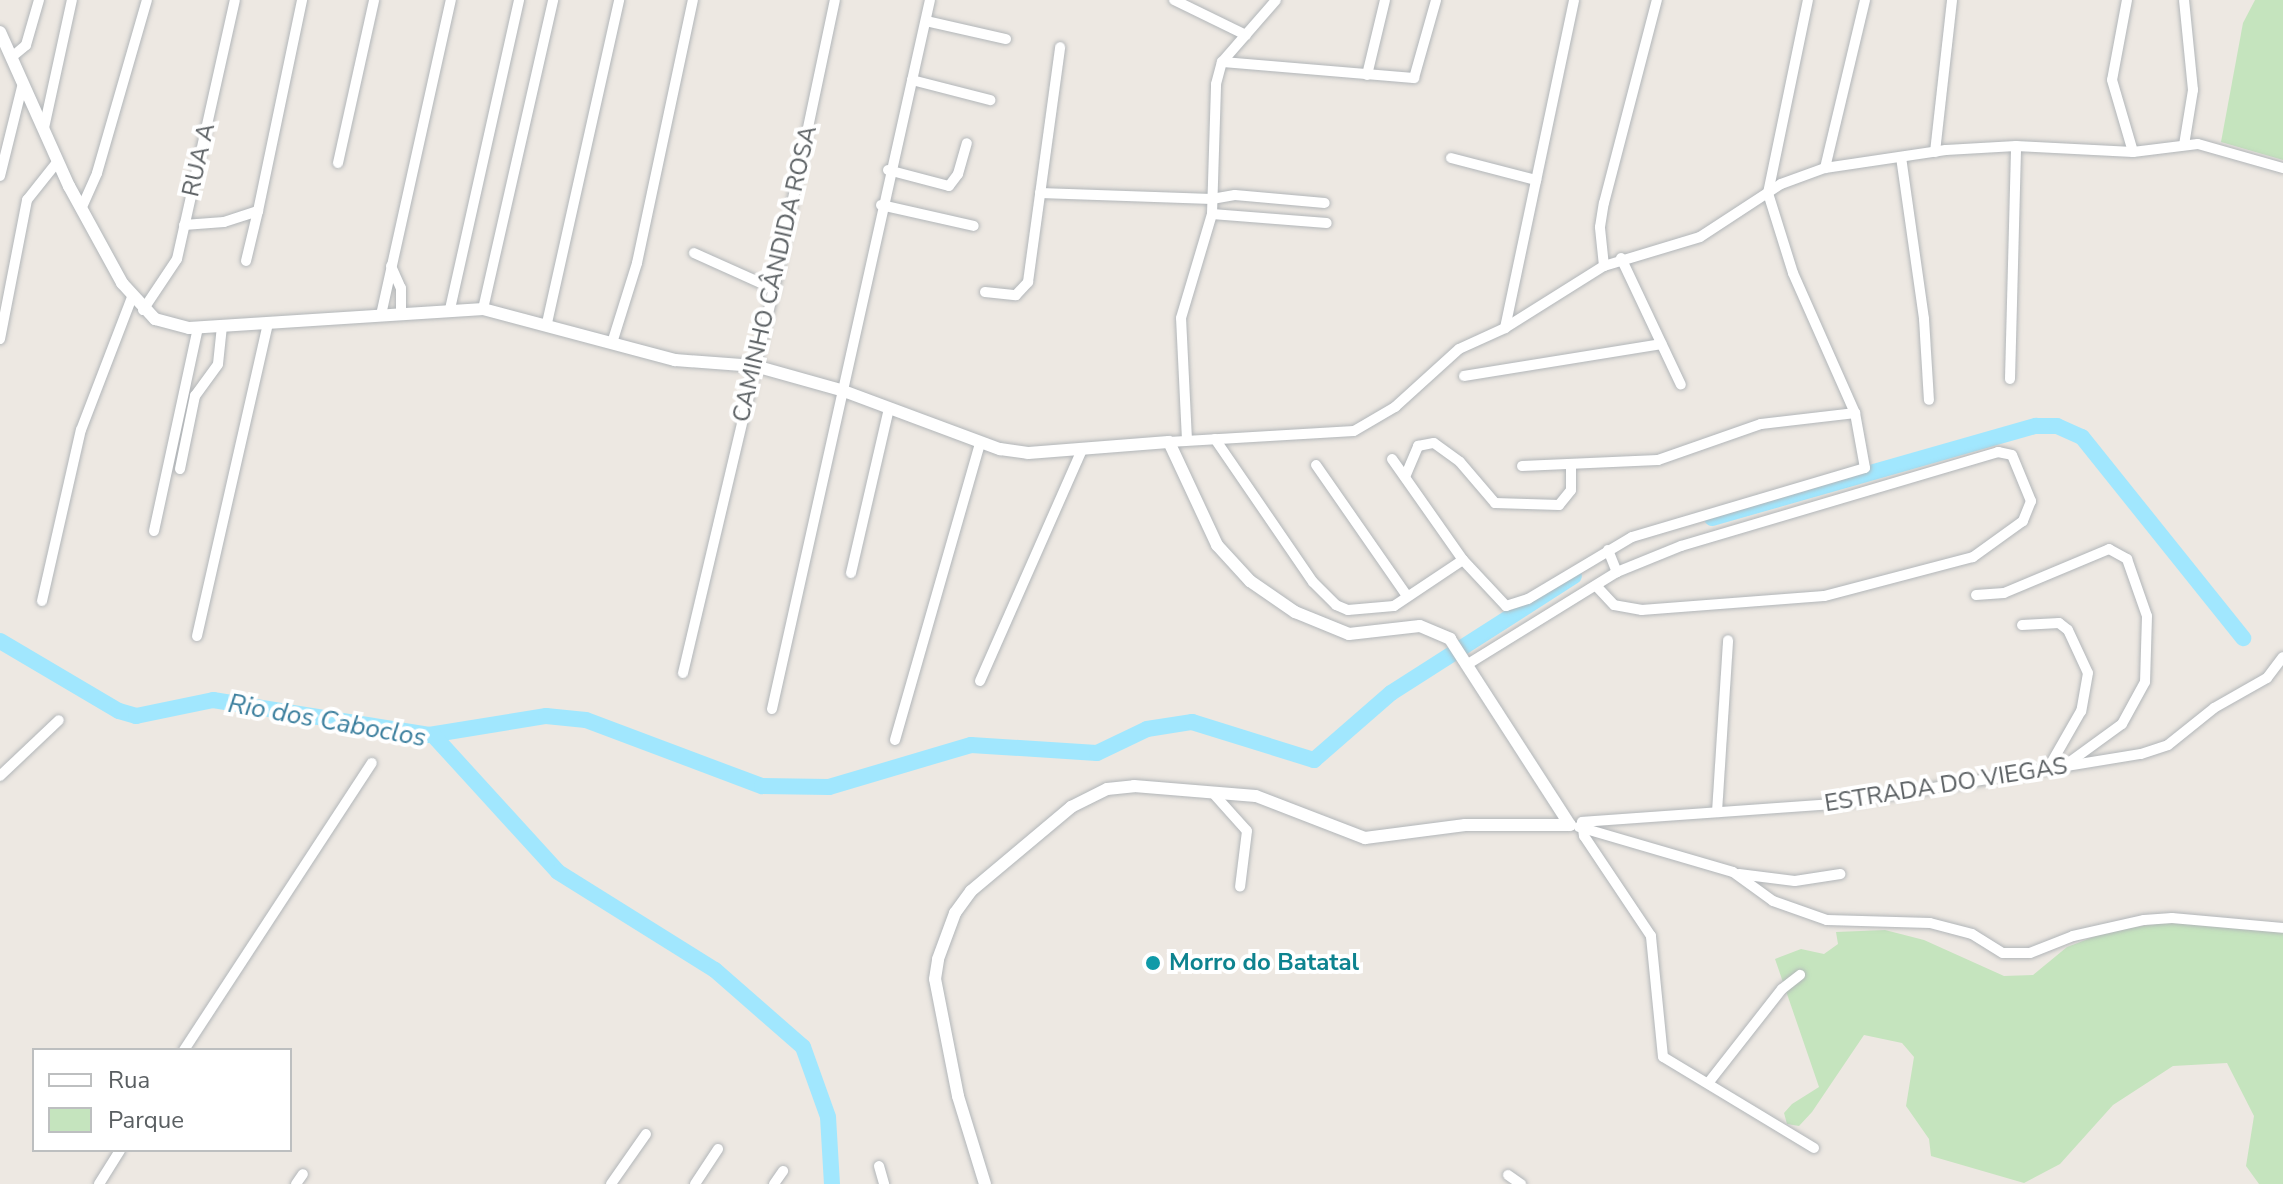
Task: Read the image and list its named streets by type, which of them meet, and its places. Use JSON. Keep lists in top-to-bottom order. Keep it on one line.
{"streets":{"street":["RUA A","CAMINHO CÂNDIDA ROSA","ESTRADA DO VIEGAS"]},"water":["Rio dos Caboclos"],"places":["Morro do Batatal"],"legend":["Rua","Parque"]}
